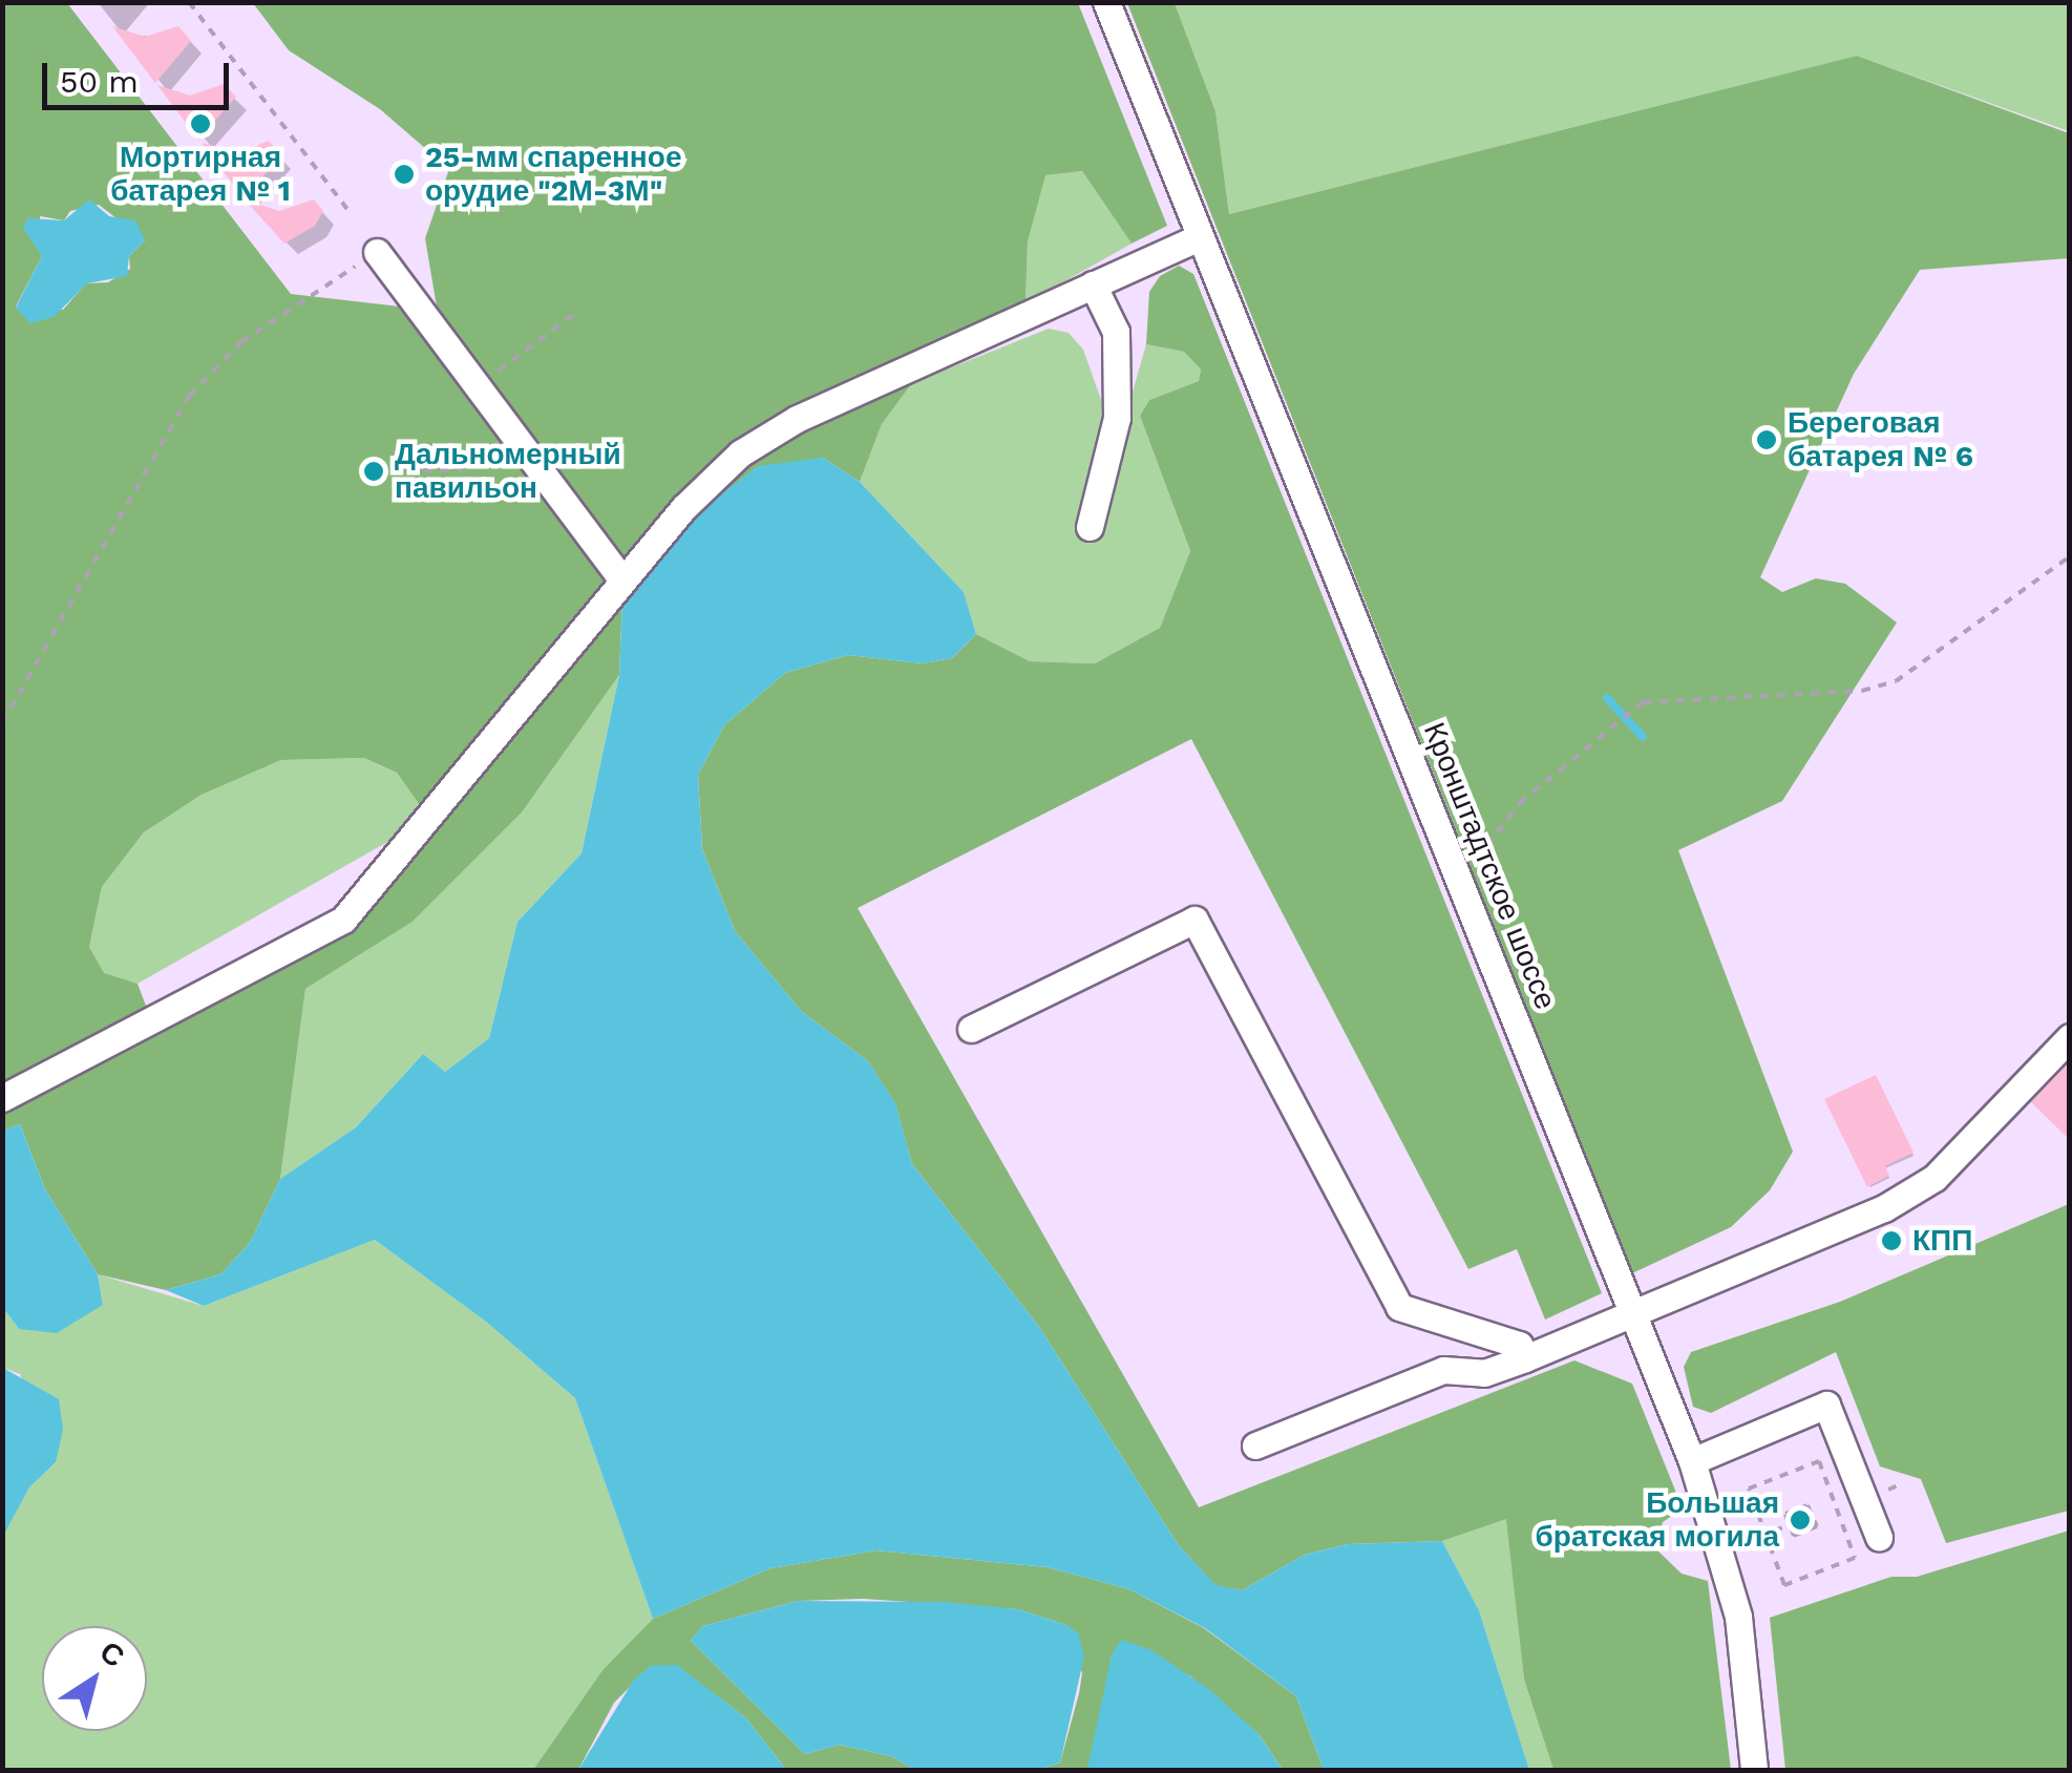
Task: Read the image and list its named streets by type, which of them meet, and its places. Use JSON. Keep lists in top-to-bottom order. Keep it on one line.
{"streets":{"street":["Кронштадтское шоссе"]},"places":["Мортирная батарея № 1","25-мм спаренное орудие \"2М-3М\"","Береговая батарея № 6","Дальномерный павильон","КПП","Большая братская могила"],"scale_bar":"50 m","north":"top right"}
